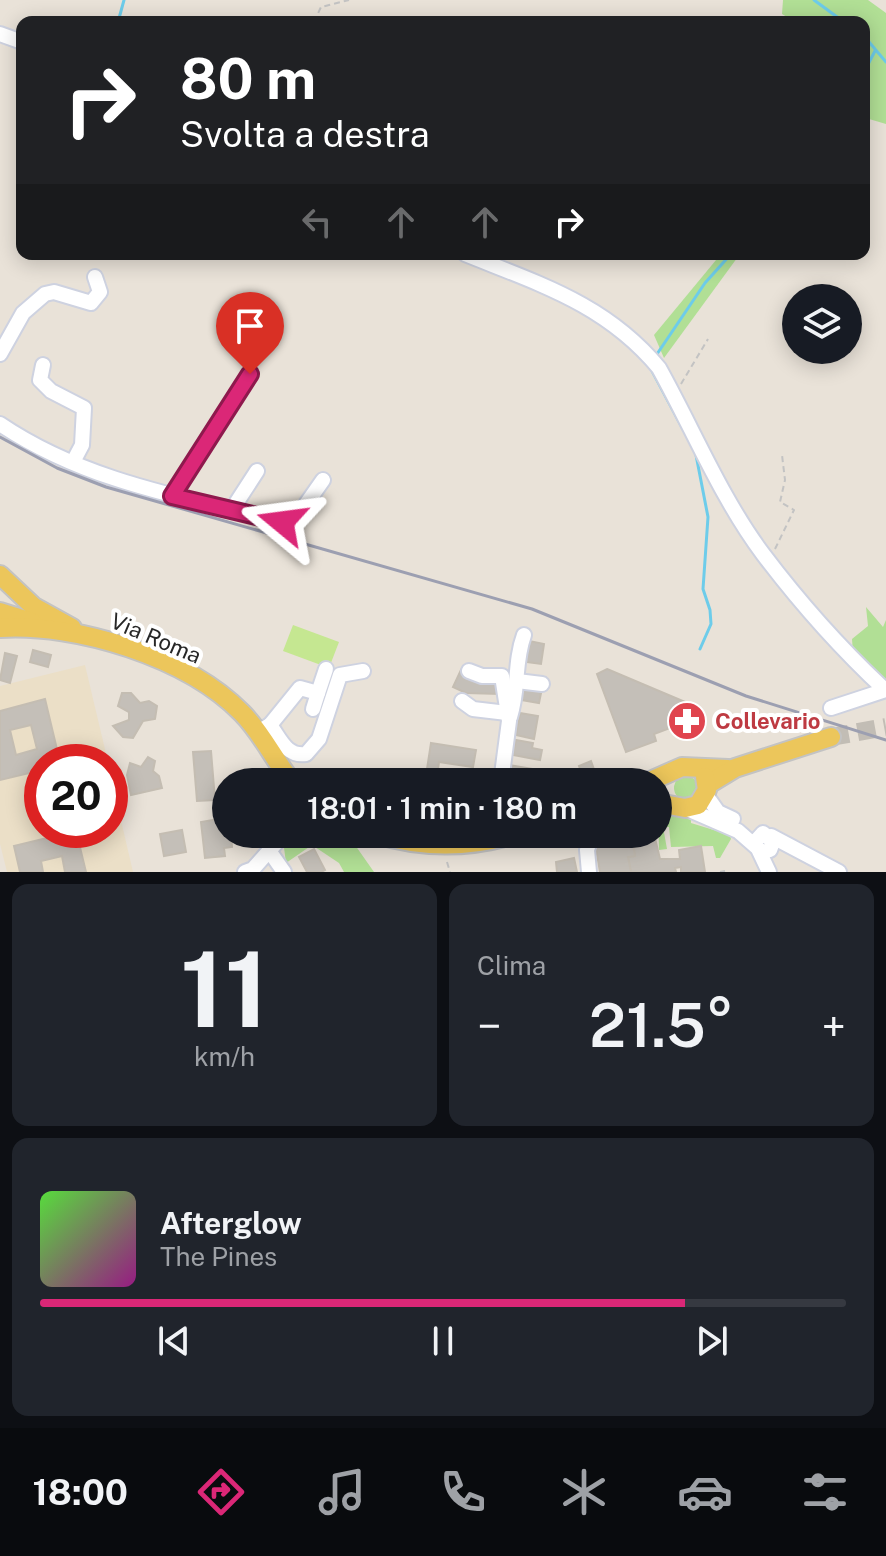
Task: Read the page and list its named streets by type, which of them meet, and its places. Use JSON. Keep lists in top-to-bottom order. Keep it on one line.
{"streets":{"main road":["Via Roma"]},"places":{"pharmacy":["Collevario"]},"page":{"turn":["80 m","Svolta a destra"],"limit":"20","trip":"18:01 · 1 min · 180 m","tile":[["11","km/h"],"Clima"],"heat":["−","21.5°","+"],"song":["Afterglow","The Pines"],"tabs":"18:00"}}
